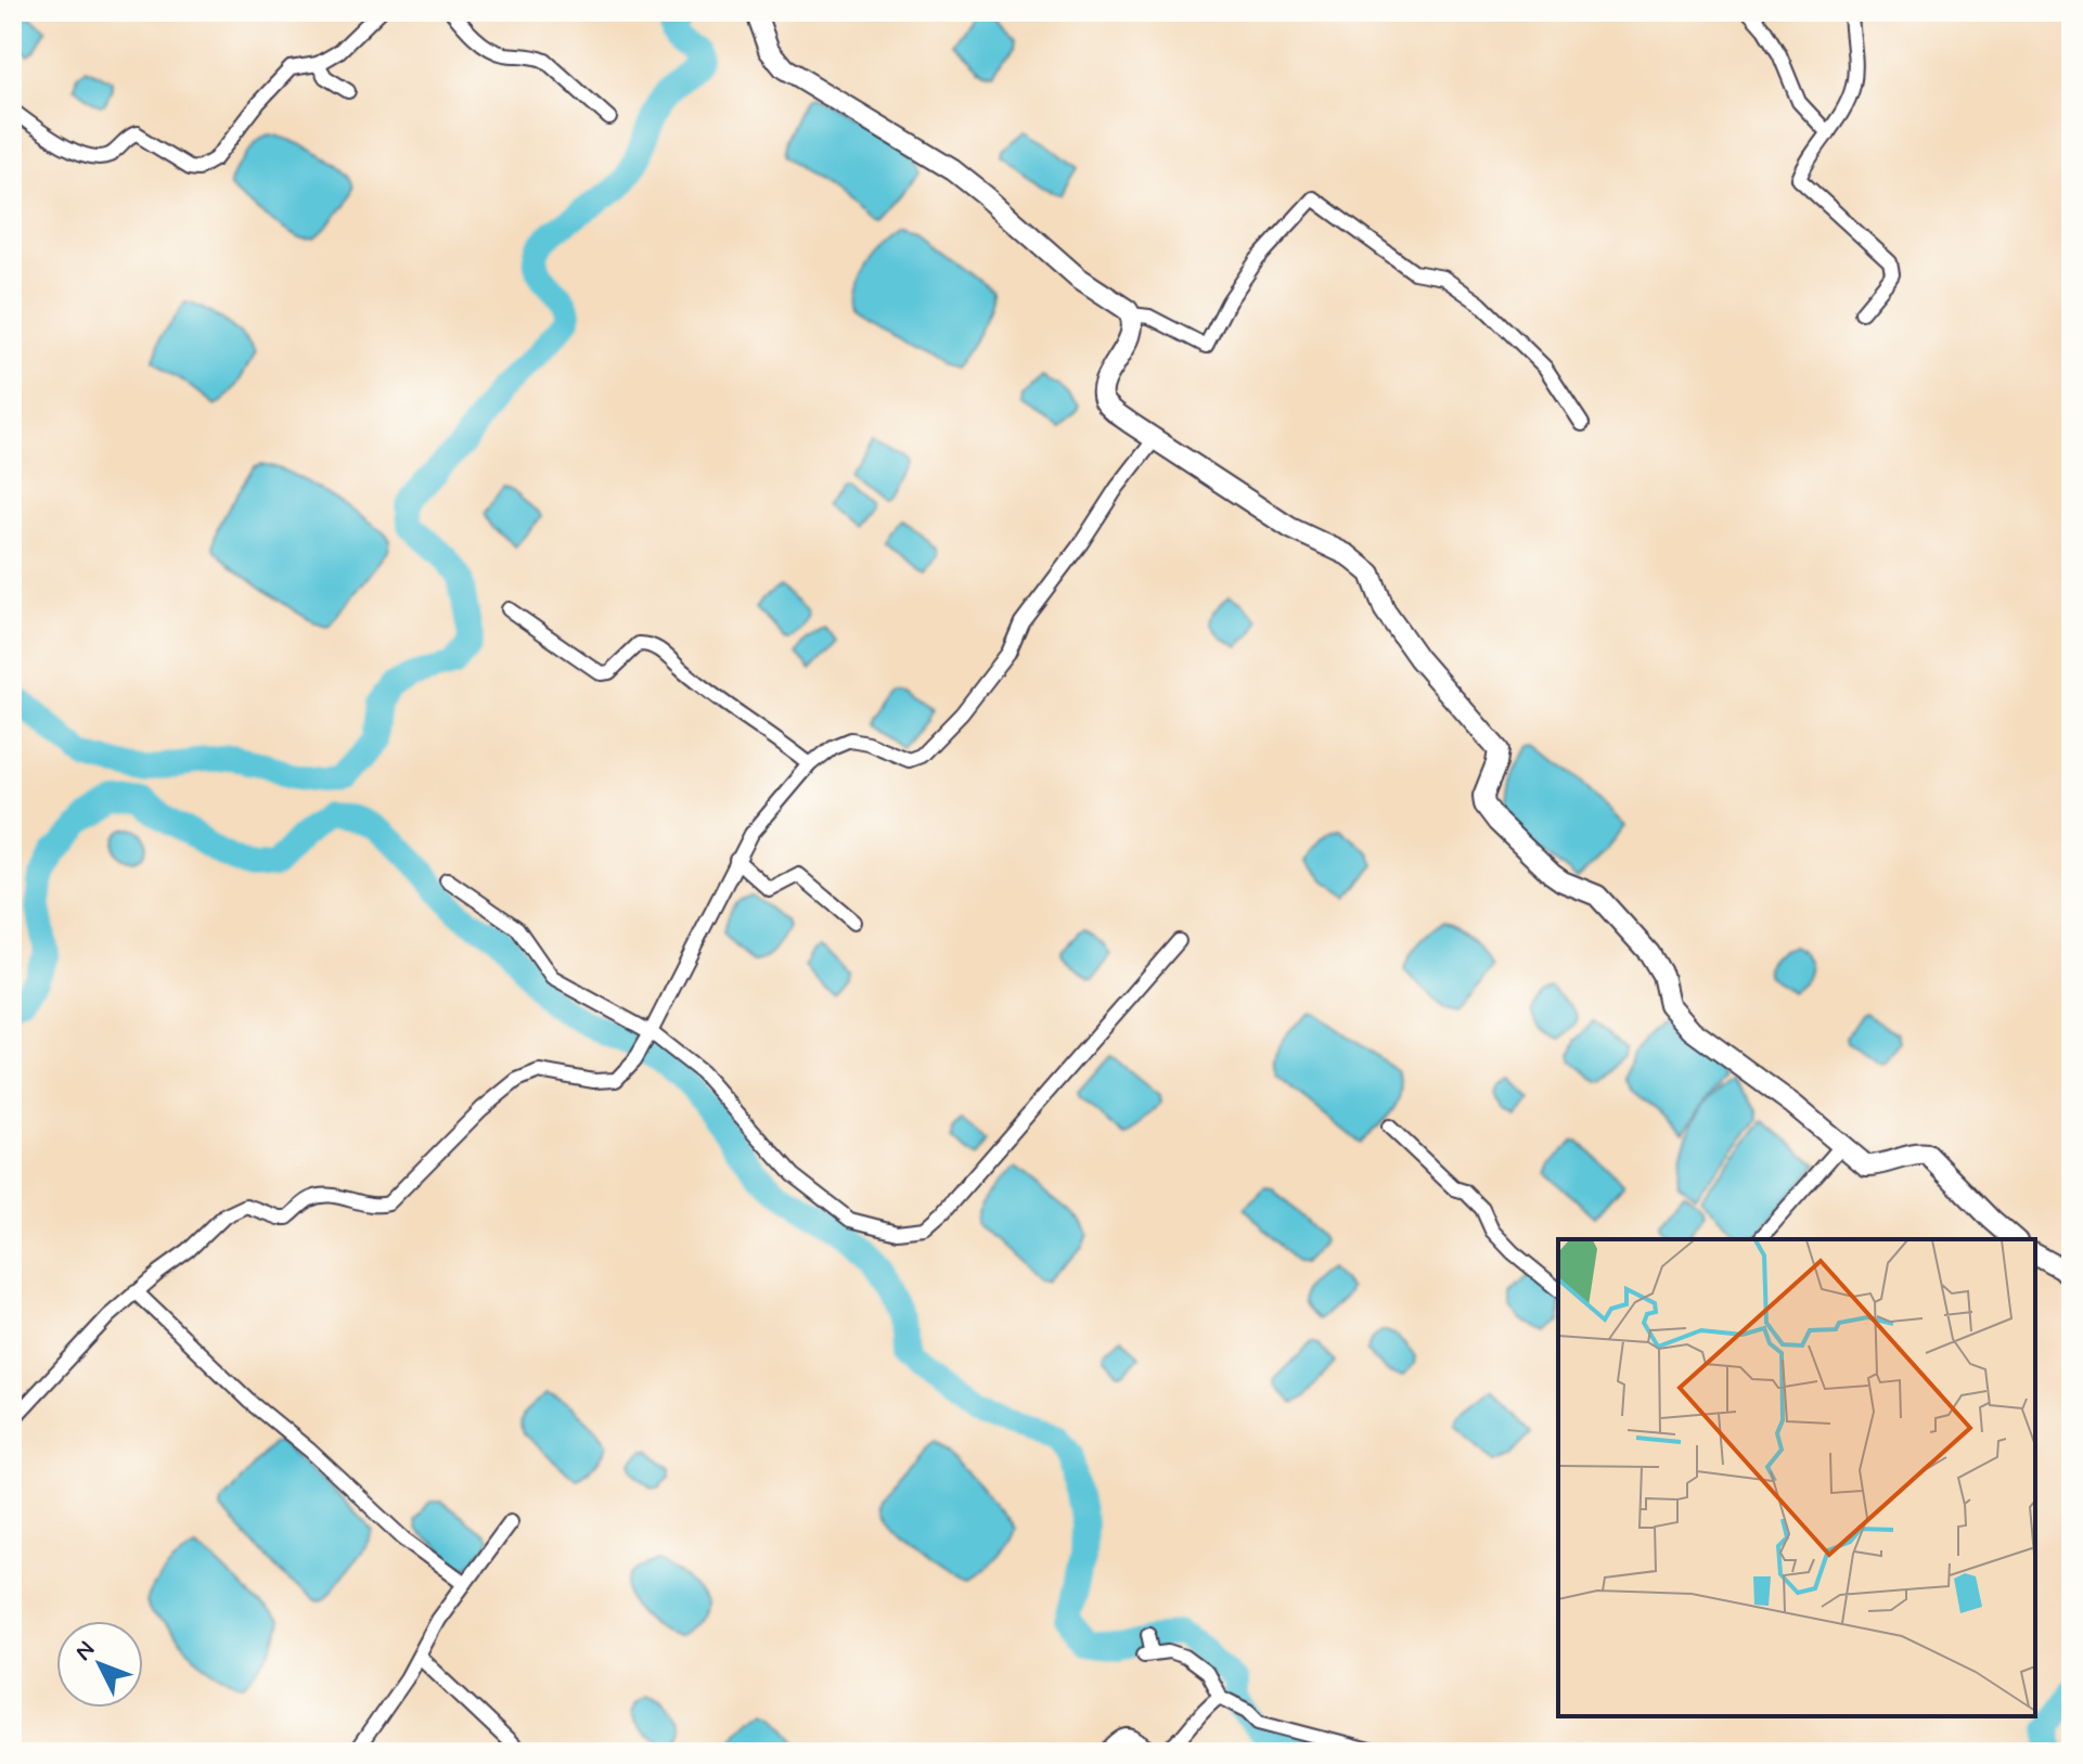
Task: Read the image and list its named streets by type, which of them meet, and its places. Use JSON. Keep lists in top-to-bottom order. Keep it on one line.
{"north":"top left"}
